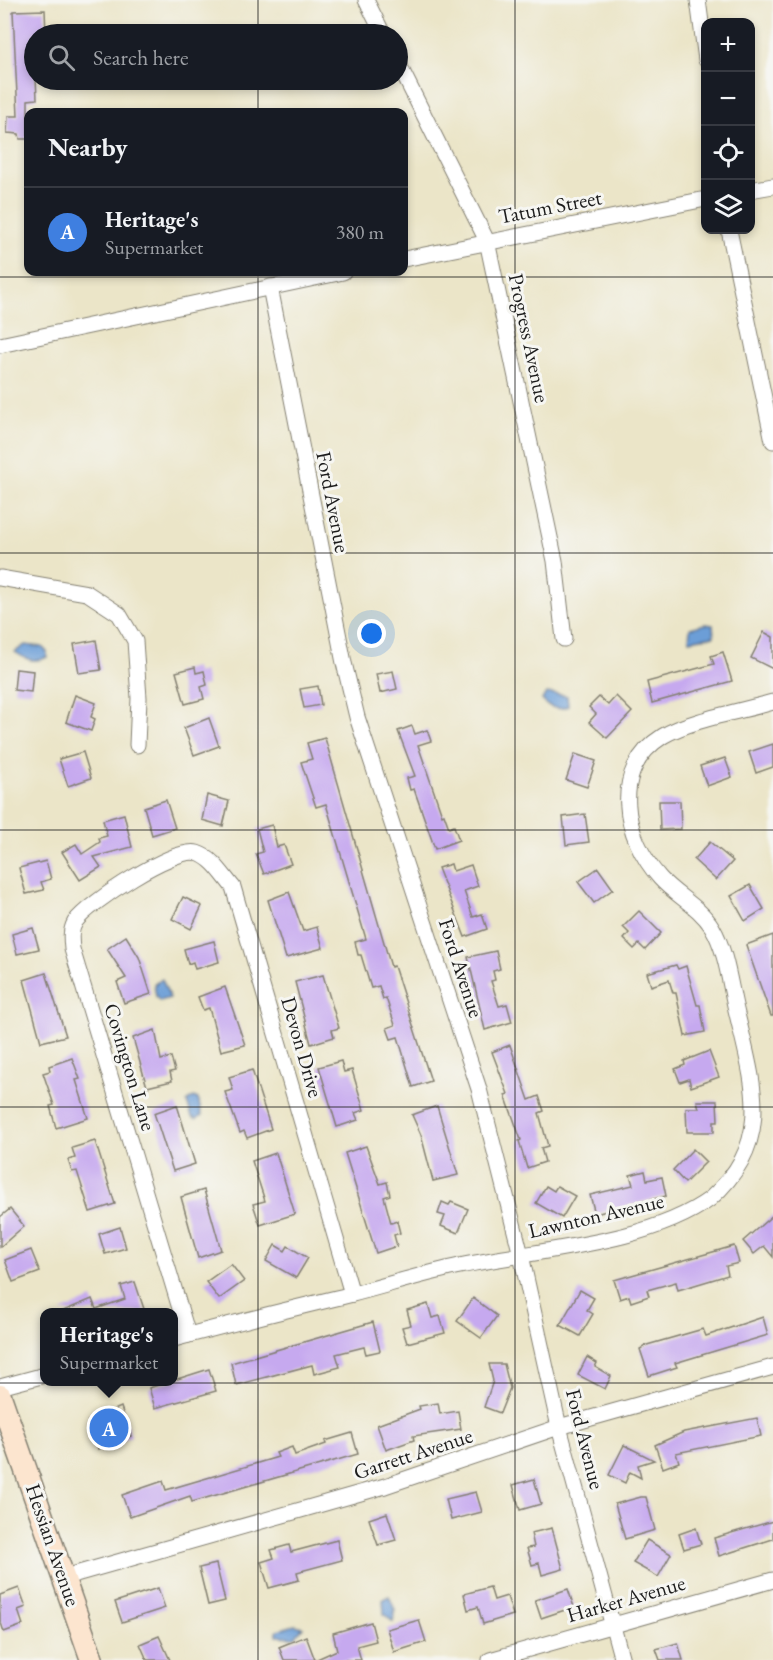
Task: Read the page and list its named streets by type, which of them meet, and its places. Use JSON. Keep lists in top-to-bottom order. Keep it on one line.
{"streets":{"main road":["Hessian Avenue"],"street":["Tatum Street","Progress Avenue","Ford Avenue","Devon Drive","Covington Lane","Lawnton Avenue","Garrett Avenue","Harker Avenue"]},"crossings":[["Tatum Street","Progress Avenue"],["Ford Avenue","Lawnton Avenue"],["Ford Avenue","Garrett Avenue"],["Ford Avenue","Harker Avenue"],["Devon Drive","Covington Lane"],["Devon Drive","Lawnton Avenue"],["Garrett Avenue","Hessian Avenue"]],"page":{"map_buttons":["+","−"],"search":"Search here","heading":"Nearby","list":[{"mark":"A","name":"Heritage's","note":"Supermarket","value":"380 m"}],"popup":["Heritage's","Supermarket"],"pins":"A"}}
